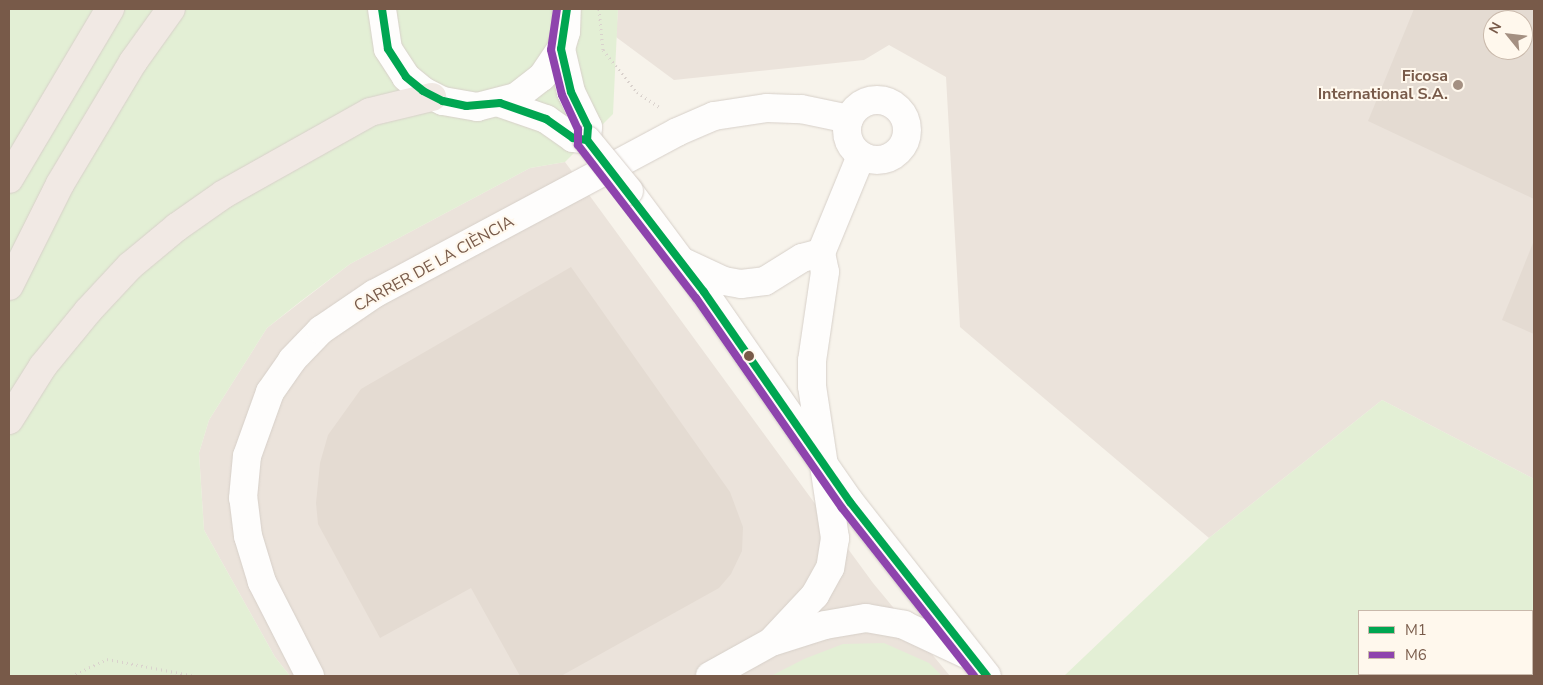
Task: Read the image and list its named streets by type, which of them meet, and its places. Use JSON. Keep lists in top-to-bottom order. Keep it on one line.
{"streets":{"street":["CARRER DE LA CIÈNCIA"]},"places":["Ficosa International S.A."],"lines":["transit line M1","transit line M6"],"legend":["M1","M6"],"north":"top left"}
